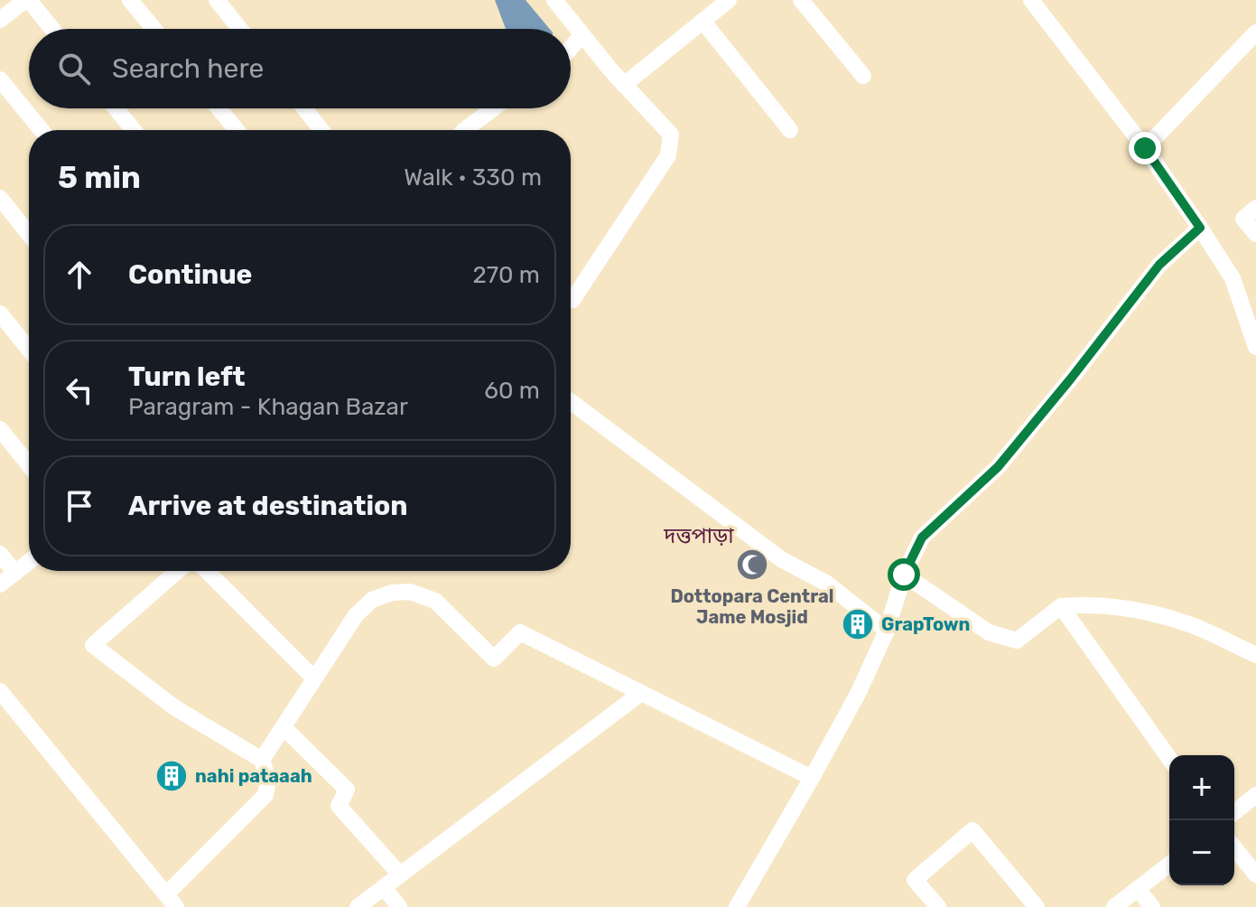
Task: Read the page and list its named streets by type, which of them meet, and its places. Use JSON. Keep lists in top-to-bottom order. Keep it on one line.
{"districts":["দত্তপাড়া"],"places":{"mosque":["Dottopara Central Jame Mosjid"],"building":["GrapTown","nahi pataaah"]},"page":{"search":"Search here","heading":["5 min","Walk · 330 m"],"list":[["Continue","270 m"],["Turn left","Paragram - Khagan Bazar","60 m"],"Arrive at destination"],"map_buttons":["+","−"]}}
